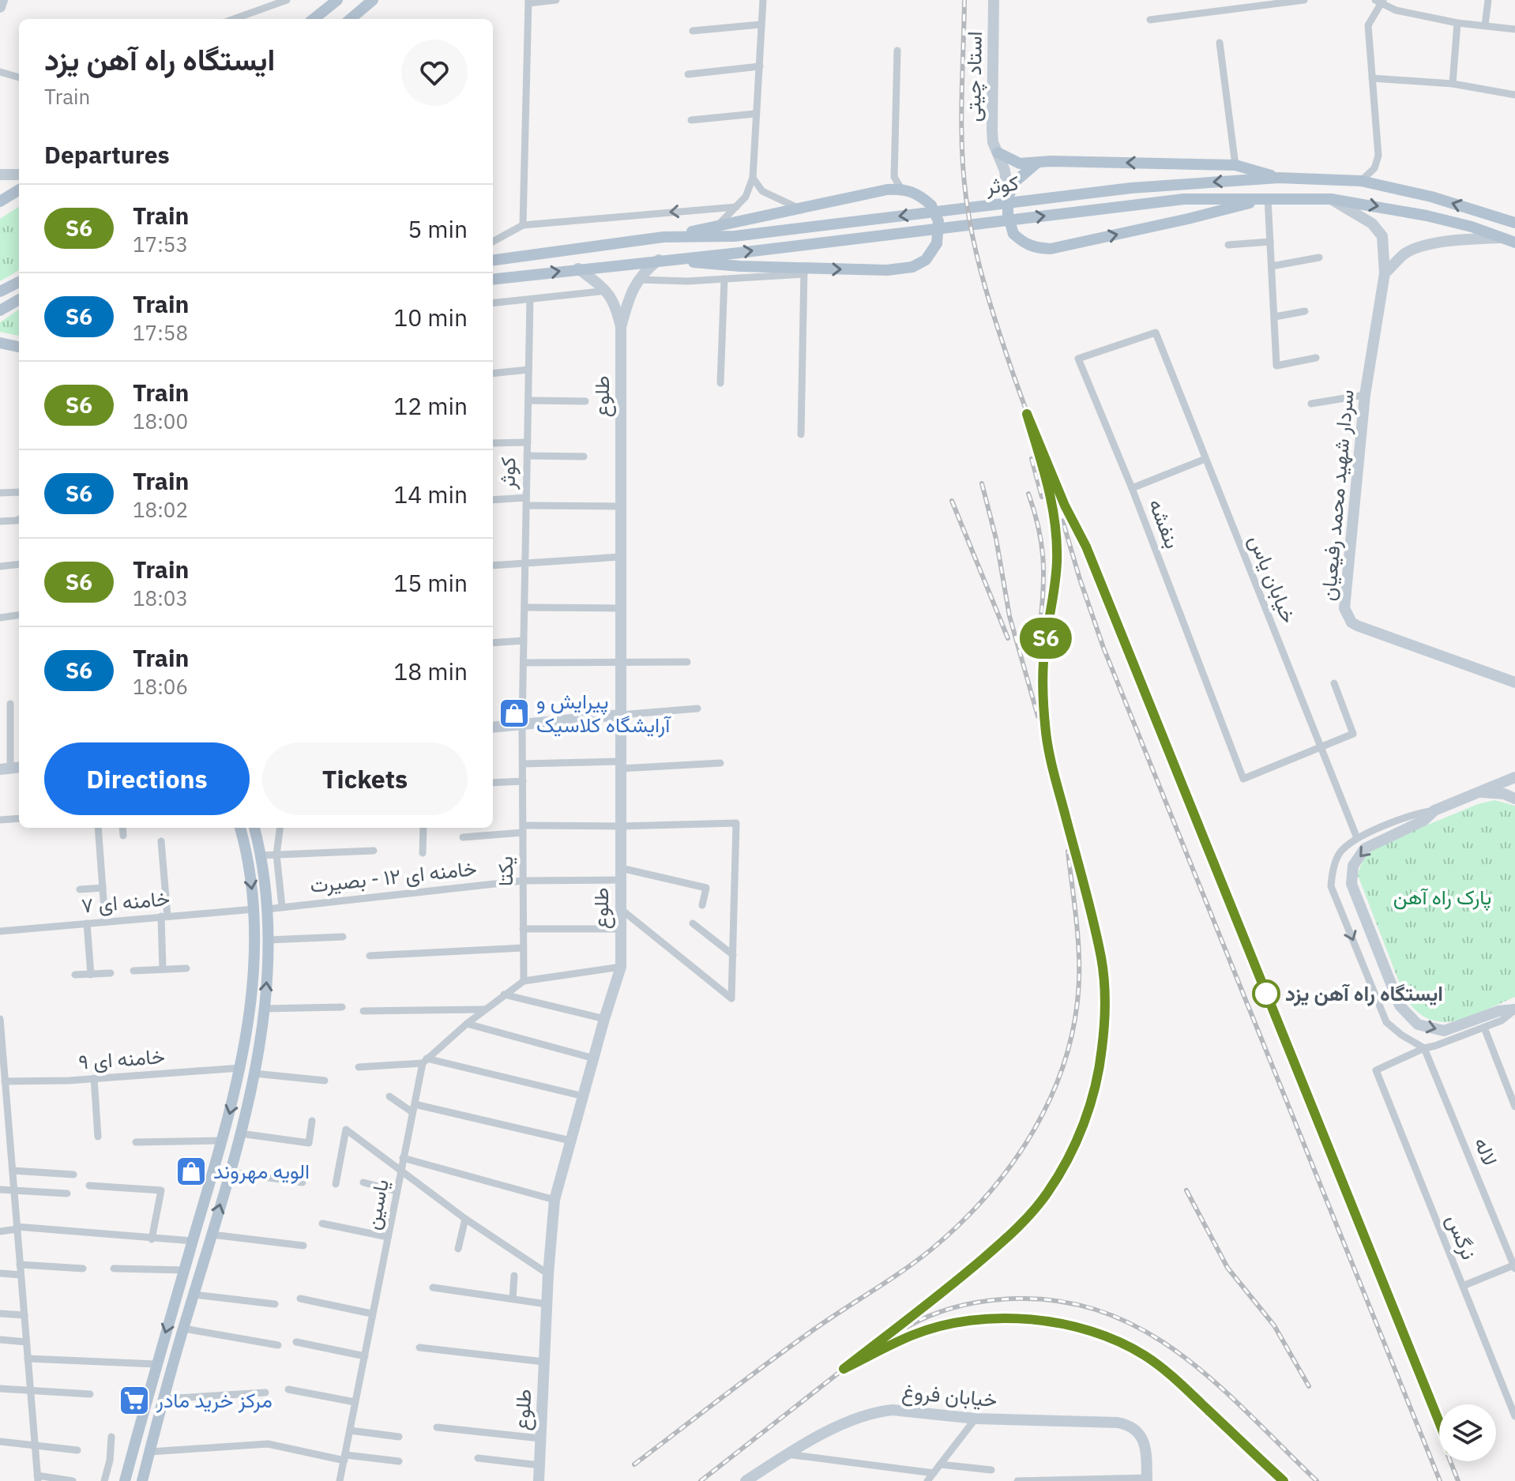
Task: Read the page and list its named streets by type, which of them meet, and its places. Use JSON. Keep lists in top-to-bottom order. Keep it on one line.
{"streets":{"main road":["کوثر"],"street":["استاد چیتی","طلوع","سردار شهید محمد رفیعیان","بنفشه","خیابان یاس","یکتا","خامنه ای ۱۲ - بصیرت","خامنه ای ۷","خامنه ای ۹","لاله","یاسین","نرگس","خیابان فروغ"]},"crossings":[["کوثر","سردار شهید محمد رفیعیان"],["کوثر","یکتا"],["طلوع","خامنه ای ۱۲ - بصیرت"],["بنفشه","خیابان یاس"],["یکتا","خامنه ای ۱۲ - بصیرت"],["لاله","نرگس"]],"parks":["پارک راه آهن"],"places":{"shop":["پیرایش و آرایشگاه کلاسیک","الویه مهروند"],"other":["ایستگاه راه آهن یزد"],"supermarket":["مرکز خرید مادر"]},"page":{"on_map":"S6","heading":[["ایستگاه راه آهن یزد","Train"],"Departures"],"list":[{"mark":"S6","name":"Train","note":"17:53","value":"5 min"},{"mark":"S6","name":"Train","note":"17:58","value":"10 min"},{"mark":"S6","name":"Train","note":"18:00","value":"12 min"},{"mark":"S6","name":"Train","note":"18:02","value":"14 min"},{"mark":"S6","name":"Train","note":"18:03","value":"15 min"},{"mark":"S6","name":"Train","note":"18:06","value":"18 min"}],"buttons":["Directions","Tickets"]}}
